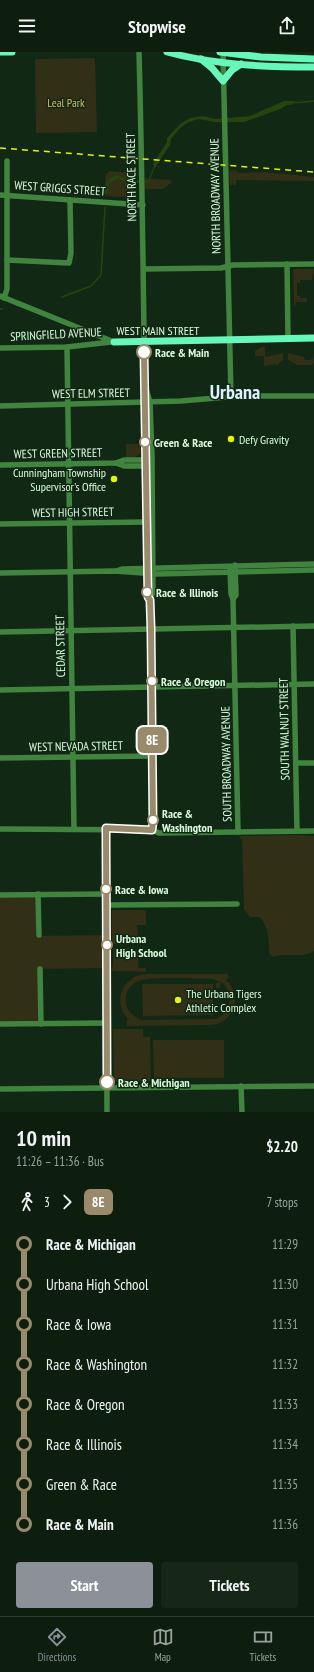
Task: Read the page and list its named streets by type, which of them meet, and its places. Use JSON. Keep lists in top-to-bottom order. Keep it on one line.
{"streets":{"main road":["WEST MAIN STREET"],"street":["NORTH RACE STREET","WEST GRIGGS STREET","NORTH BROADWAY AVENUE","SPRINGFIELD AVENUE","WEST ELM STREET","WEST GREEN STREET","WEST HIGH STREET","CEDAR STREET","SOUTH WALNUT STREET","WEST NEVADA STREET","SOUTH BROADWAY AVENUE"]},"crossings":[["NORTH RACE STREET","WEST GRIGGS STREET"],["NORTH RACE STREET","WEST MAIN STREET"],["NORTH RACE STREET","WEST ELM STREET"],["NORTH BROADWAY AVENUE","WEST MAIN STREET"],["WEST MAIN STREET","SPRINGFIELD AVENUE"],["SPRINGFIELD AVENUE","CEDAR STREET"],["WEST ELM STREET","CEDAR STREET"],["WEST GREEN STREET","CEDAR STREET"],["WEST HIGH STREET","CEDAR STREET"],["CEDAR STREET","WEST NEVADA STREET"]],"districts":["Urbana"],"parks":["Leal Park"],"places":["Race & Main","Defy Gravity","Green & Race","Cunningham Township Supervisor's Office","Race & Illinois","Race & Oregon","Race & Washington","Race & Iowa","Urbana High School","The Urbana Tigers Athletic Complex","Race & Michigan"],"lines":["bus line 8E"],"page":{"header":"Stopwise","on_map":"8E","heading":["10 min","11:26 – 11:36 · Bus","$2.20"],"legs":["3","8E","7 stops"],"list":[{"name":"Race & Michigan","value":"11:29"},{"name":"Urbana High School","value":"11:30"},{"name":"Race & Iowa","value":"11:31"},{"name":"Race & Washington","value":"11:32"},{"name":"Race & Oregon","value":"11:33"},{"name":"Race & Illinois","value":"11:34"},{"name":"Green & Race","value":"11:35"},{"name":"Race & Main","value":"11:36"}],"buttons":["Start","Tickets"],"tabs":["Directions","Map","Tickets"]}}
